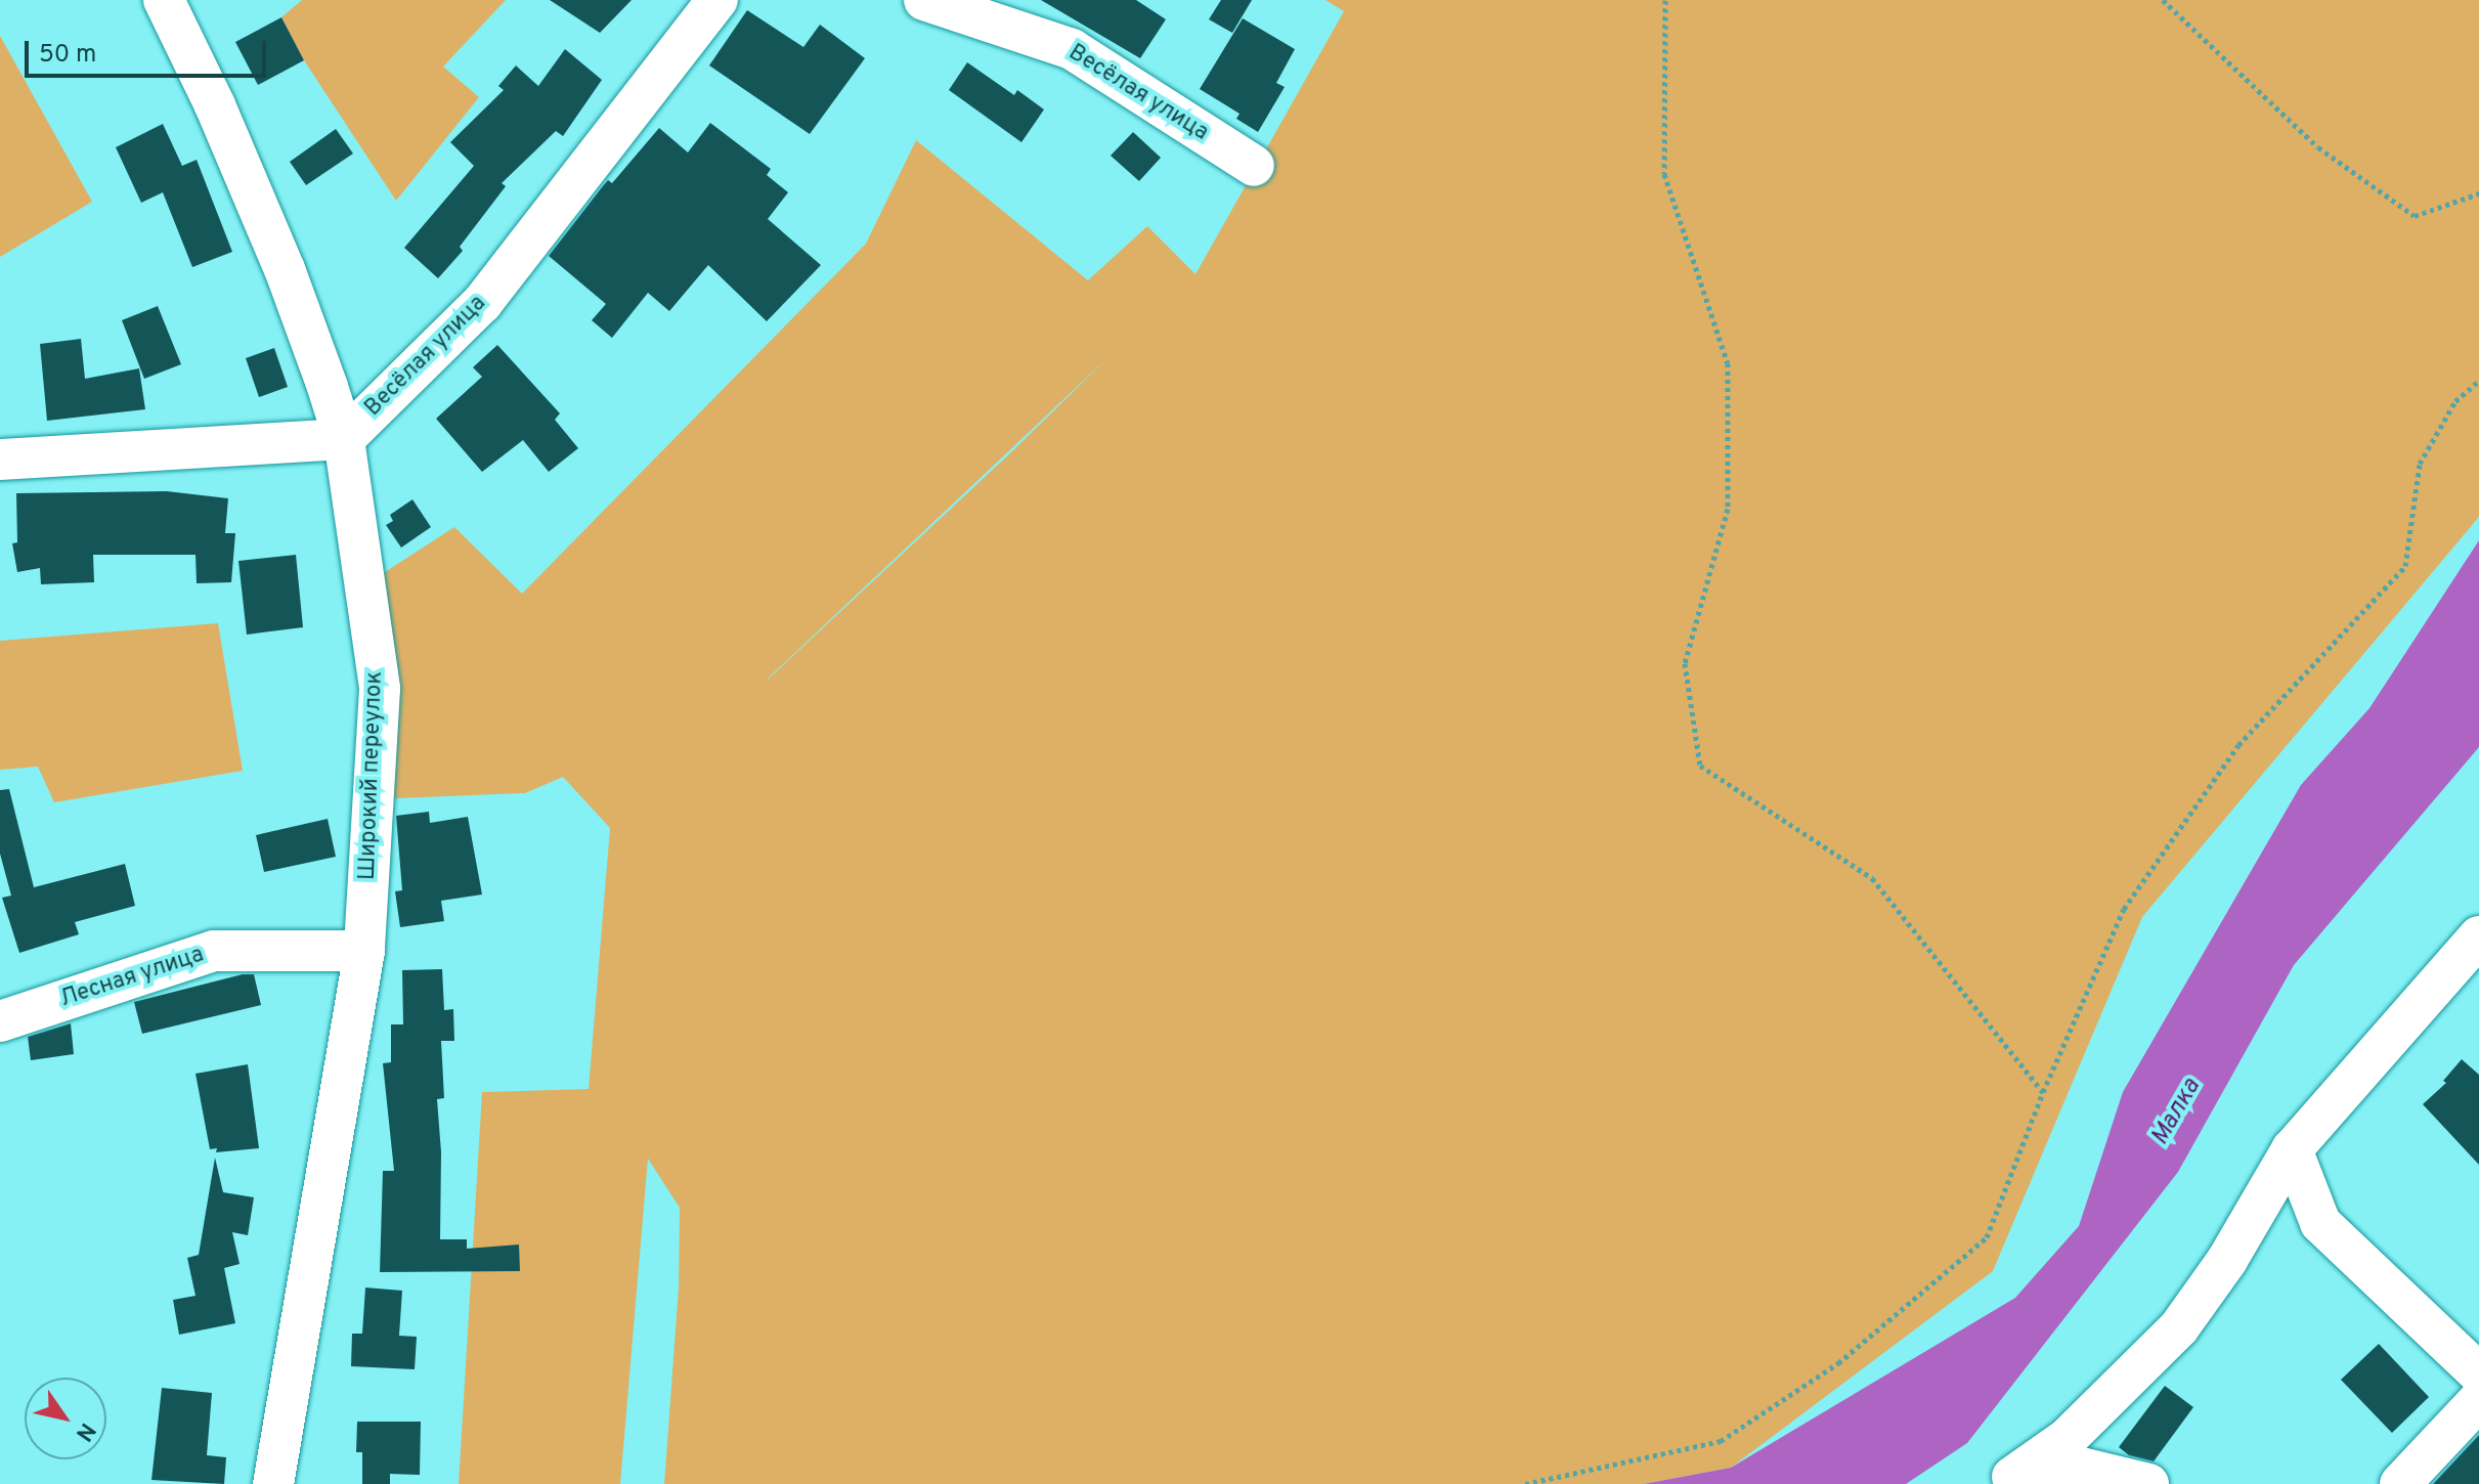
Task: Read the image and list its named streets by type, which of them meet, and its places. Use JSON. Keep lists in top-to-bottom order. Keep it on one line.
{"streets":{"street":["Весёлая улица","Широкий переулок","Лесная улица"]},"crossings":[["Весёлая улица","Широкий переулок"],["Широкий переулок","Лесная улица"]],"water":["Малка"],"scale_bar":"50 m","north":"bottom right"}
